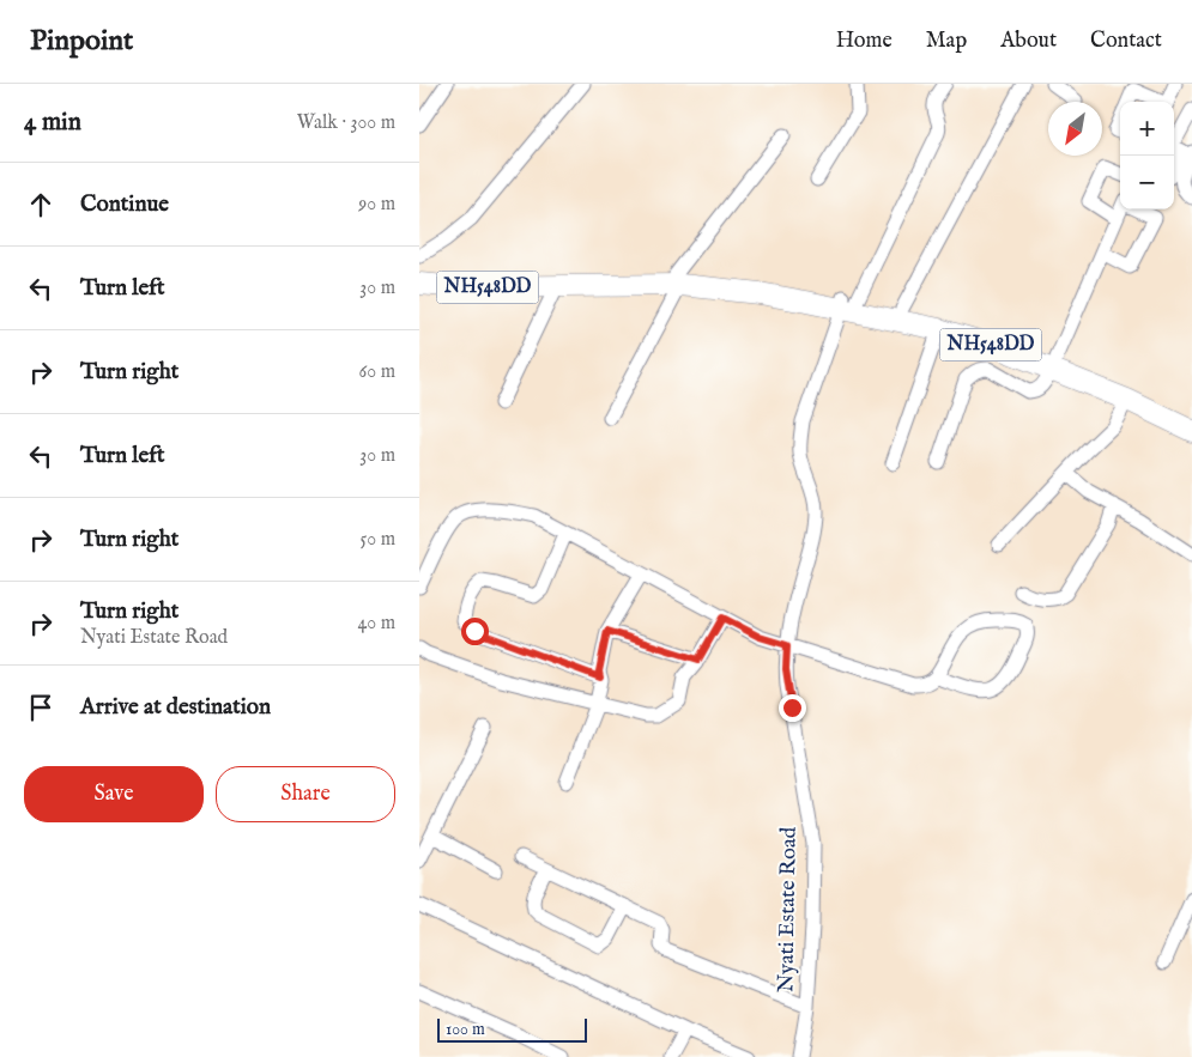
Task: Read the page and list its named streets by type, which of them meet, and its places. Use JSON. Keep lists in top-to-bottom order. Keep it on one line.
{"streets":{"highway":["NH548DD"],"street":["Nyati Estate Road"]},"crossings":[["NH548DD","Nyati Estate Road"]],"scale_bar":"100 m","north":"bottom left","page":{"header":"Pinpoint","nav":["Home","Map","About","Contact"],"heading":["4 min","Walk · 300 m"],"map_buttons":["+","−"],"list":[["Continue","90 m"],["Turn left","30 m"],["Turn right","60 m"],["Turn left","30 m"],["Turn right","50 m"],["Turn right","Nyati Estate Road","40 m"],"Arrive at destination"],"buttons":["Save","Share"],"scale":"100 m"}}
